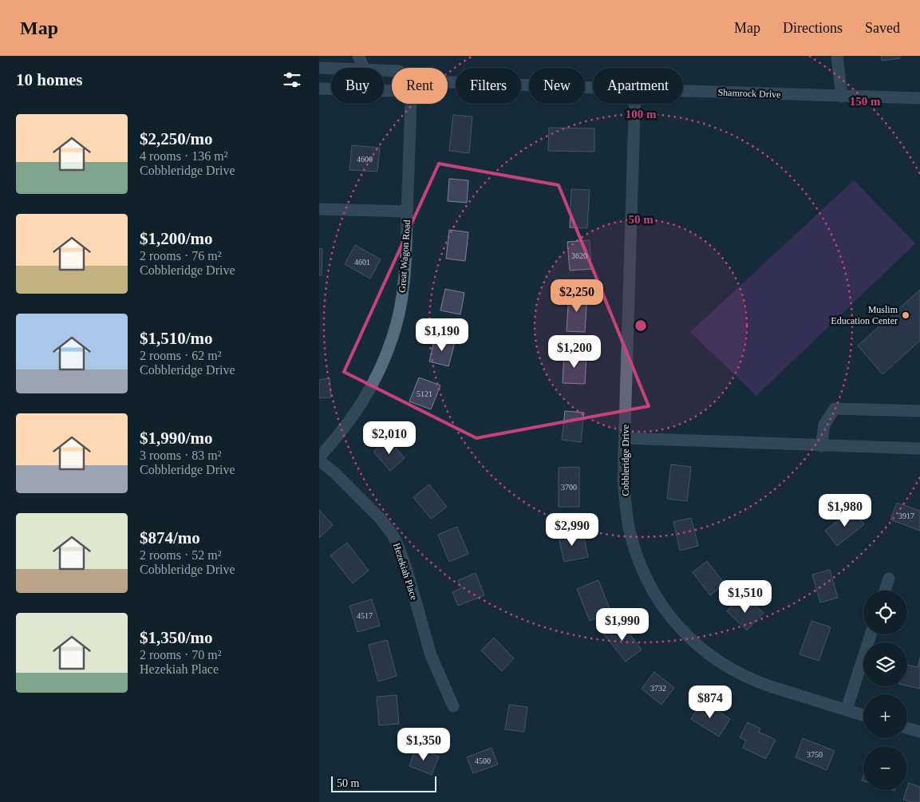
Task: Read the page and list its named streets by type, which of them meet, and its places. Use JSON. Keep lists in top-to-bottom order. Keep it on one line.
{"streets":{"street":["Shamrock Drive","Great Wagon Road","Cobbleridge Drive","Hezekiah Place"]},"places":["Muslim Education Center"],"house_numbers":["4600","3620","4601","5121","3700","3917","4517","3732","3750","4500"],"scale_bar":"50 m","page":{"header":"Map","nav":["Map","Directions","Saved"],"heading":"10 homes","chip":["Buy","Rent","Filters","New","Apartment"],"list":[{"name":"$2,250/mo","note":"4 rooms · 136 m² · Cobbleridge Drive"},{"name":"$1,200/mo","note":"2 rooms · 76 m² · Cobbleridge Drive"},{"name":"$1,510/mo","note":"2 rooms · 62 m² · Cobbleridge Drive"},{"name":"$1,990/mo","note":"3 rooms · 83 m² · Cobbleridge Drive"},{"name":"$874/mo","note":"2 rooms · 52 m² · Cobbleridge Drive"},{"name":"$1,350/mo","note":"2 rooms · 70 m² · Hezekiah Place"}],"price":["$2,250","$1,190","$1,200","$2,010","$1,980","$2,990","$1,510","$1,990","$874","$1,350"],"map_buttons":["+","−"],"scale":"50 m"},"rings":["150 m","100 m","50 m"]}
